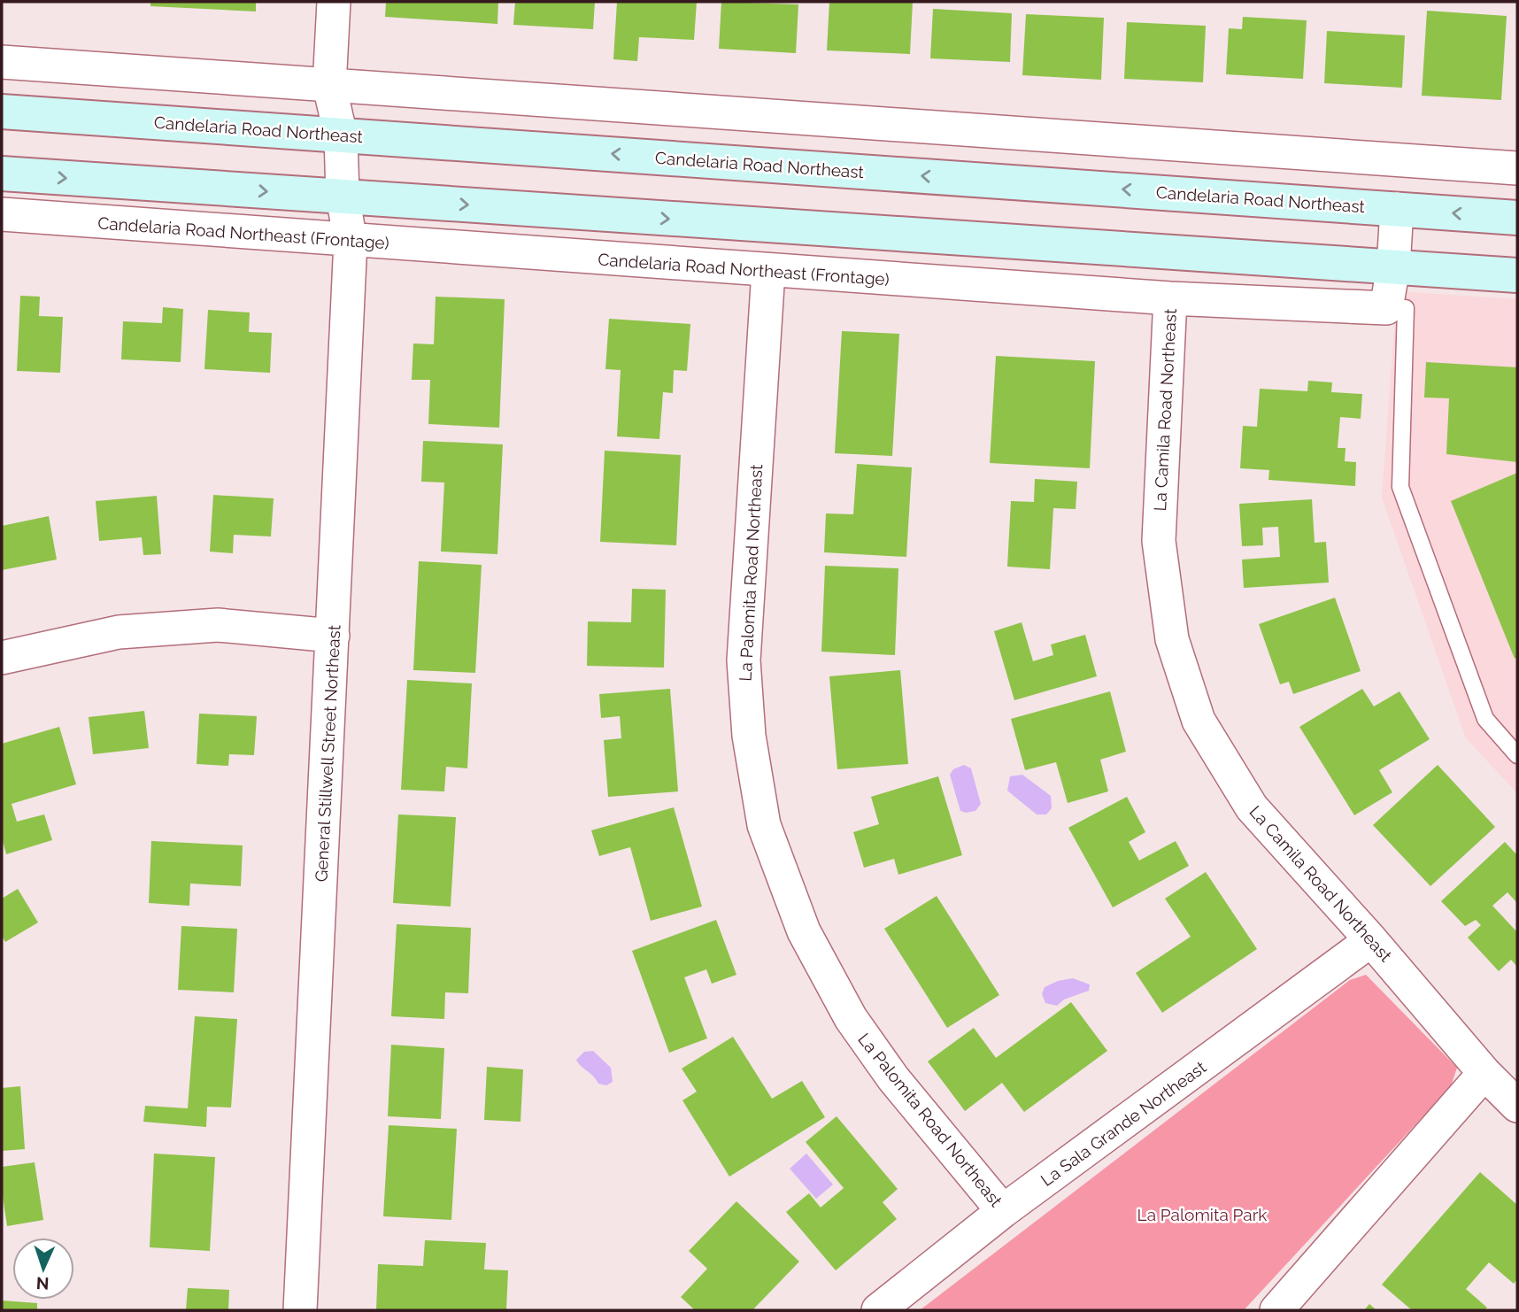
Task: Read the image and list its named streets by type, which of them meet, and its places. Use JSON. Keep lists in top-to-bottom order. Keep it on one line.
{"streets":{"main road":["Candelaria Road Northeast"],"street":["Candelaria Road Northeast (Frontage)","La Camila Road Northeast","La Palomita Road Northeast","General Stillwell Street Northeast","La Sala Grande Northeast"]},"crossings":[["Candelaria Road Northeast","General Stillwell Street Northeast"],["Candelaria Road Northeast (Frontage)","La Camila Road Northeast"],["Candelaria Road Northeast (Frontage)","La Palomita Road Northeast"],["Candelaria Road Northeast (Frontage)","General Stillwell Street Northeast"],["La Camila Road Northeast","La Sala Grande Northeast"],["La Palomita Road Northeast","La Sala Grande Northeast"]],"parks":["La Palomita Park"],"north":"bottom"}
